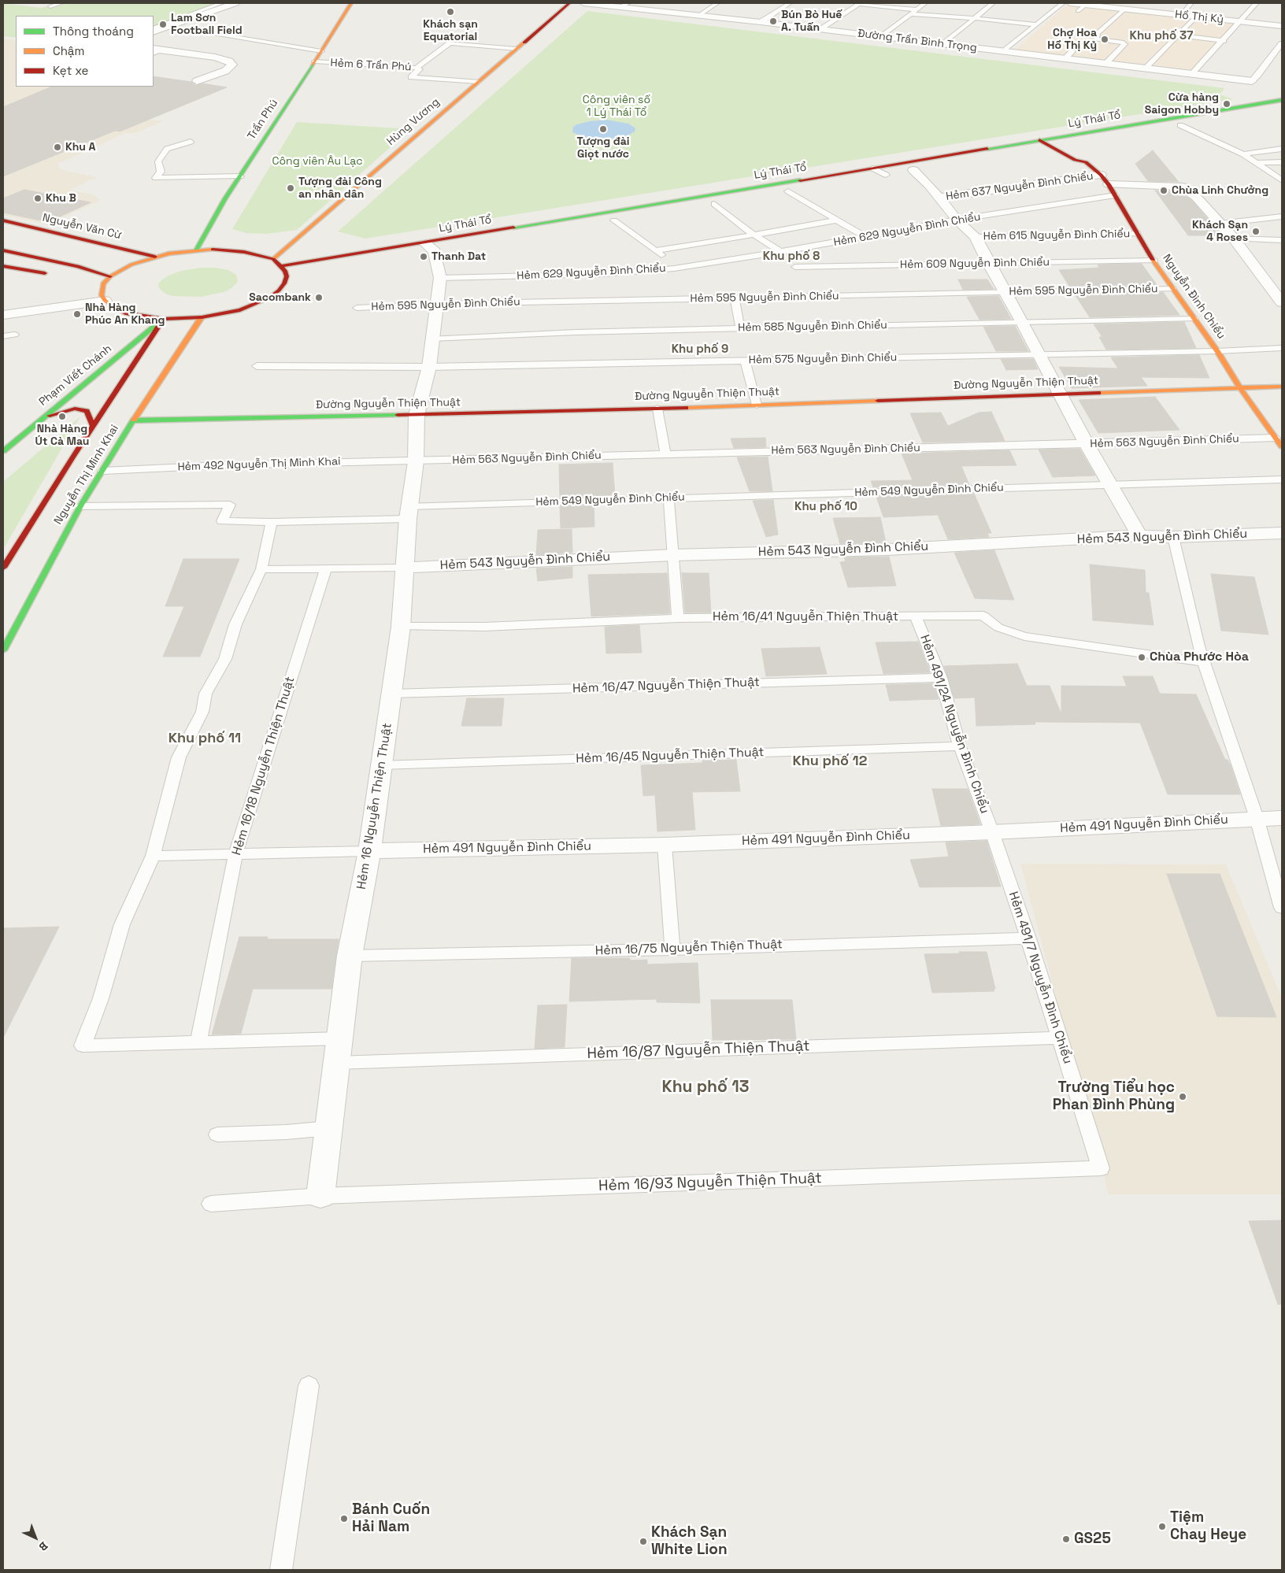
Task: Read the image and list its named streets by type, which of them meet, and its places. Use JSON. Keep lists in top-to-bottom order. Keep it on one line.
{"streets":{"main road":["Trần Phú","Lý Thái Tổ","Hùng Vương","Nguyễn Văn Cừ","Nguyễn Đình Chiểu","Phạm Viết Chánh","Đường Nguyễn Thiện Thuật","Nguyễn Thị Minh Khai"],"street":["Hồ Thị Kỷ","Đường Trần Bình Trọng","Hẻm 637 Nguyễn Ðình Chiểu","Hẻm 543 Nguyễn Ðình Chiểu","Hẻm 16 Nguyễn Thiện Thuật","Hẻm 491 Nguyễn Ðình Chiểu"],"lane":["Hẻm 6 Trần Phú","Hẻm 629 Nguyễn Ðình Chiểu","Hẻm 615 Nguyễn Ðình Chiểu","Hẻm 609 Nguyễn Ðình Chiểu","Hẻm 595 Nguyễn Ðình Chiểu","Hẻm 585 Nguyễn Ðình Chiểu","Hẻm 575 Nguyễn Ðình Chiểu","Hẻm 563 Nguyễn Ðình Chiểu","Hẻm 492 Nguyễn Thị Minh Khai","Hẻm 549 Nguyễn Ðình Chiểu","Hẻm 16/41 Nguyễn Thiện Thuật","Hẻm 16/47 Nguyễn Thiện Thuật","Hẻm 491/24 Nguyễn Đình Chiểu","Hẻm 16/45 Nguyễn Thiện Thuật","Hẻm 16/18 Nguyễn Thiện Thuật","Hẻm 16/75 Nguyễn Thiện Thuật","Hẻm 491/7 Nguyễn Ðình Chiểu","Hẻm 16/87 Nguyễn Thiện Thuật","Hẻm 16/93 Nguyễn Thiện Thuật"]},"crossings":[["Hẻm 6 Trần Phú","Trần Phú"],["Hẻm 6 Trần Phú","Hùng Vương"],["Lý Thái Tổ","Nguyễn Đình Chiểu"],["Lý Thái Tổ","Hẻm 16 Nguyễn Thiện Thuật"],["Hẻm 637 Nguyễn Ðình Chiểu","Nguyễn Đình Chiểu"],["Hẻm 629 Nguyễn Ðình Chiểu","Nguyễn Đình Chiểu"],["Hẻm 629 Nguyễn Ðình Chiểu","Hẻm 16 Nguyễn Thiện Thuật"],["Hẻm 615 Nguyễn Ðình Chiểu","Nguyễn Đình Chiểu"],["Hẻm 609 Nguyễn Ðình Chiểu","Nguyễn Đình Chiểu"],["Hẻm 595 Nguyễn Ðình Chiểu","Nguyễn Đình Chiểu"],["Hẻm 595 Nguyễn Ðình Chiểu","Hẻm 16 Nguyễn Thiện Thuật"],["Nguyễn Đình Chiểu","Hẻm 585 Nguyễn Ðình Chiểu"],["Nguyễn Đình Chiểu","Hẻm 575 Nguyễn Ðình Chiểu"],["Nguyễn Đình Chiểu","Đường Nguyễn Thiện Thuật"],["Nguyễn Đình Chiểu","Hẻm 563 Nguyễn Ðình Chiểu"],["Hẻm 585 Nguyễn Ðình Chiểu","Hẻm 16 Nguyễn Thiện Thuật"],["Hẻm 575 Nguyễn Ðình Chiểu","Hẻm 16 Nguyễn Thiện Thuật"],["Phạm Viết Chánh","Nguyễn Thị Minh Khai"],["Đường Nguyễn Thiện Thuật","Nguyễn Thị Minh Khai"],["Đường Nguyễn Thiện Thuật","Hẻm 16 Nguyễn Thiện Thuật"],["Hẻm 563 Nguyễn Ðình Chiểu","Hẻm 492 Nguyễn Thị Minh Khai"],["Hẻm 563 Nguyễn Ðình Chiểu","Hẻm 16 Nguyễn Thiện Thuật"],["Hẻm 492 Nguyễn Thị Minh Khai","Nguyễn Thị Minh Khai"],["Hẻm 492 Nguyễn Thị Minh Khai","Hẻm 16 Nguyễn Thiện Thuật"],["Hẻm 549 Nguyễn Ðình Chiểu","Hẻm 16 Nguyễn Thiện Thuật"],["Hẻm 543 Nguyễn Ðình Chiểu","Hẻm 16 Nguyễn Thiện Thuật"],["Hẻm 16/41 Nguyễn Thiện Thuật","Hẻm 491/24 Nguyễn Đình Chiểu"],["Hẻm 16/41 Nguyễn Thiện Thuật","Hẻm 16 Nguyễn Thiện Thuật"],["Hẻm 16/47 Nguyễn Thiện Thuật","Hẻm 491/24 Nguyễn Đình Chiểu"],["Hẻm 16/47 Nguyễn Thiện Thuật","Hẻm 16 Nguyễn Thiện Thuật"],["Hẻm 491/24 Nguyễn Đình Chiểu","Hẻm 16/45 Nguyễn Thiện Thuật"],["Hẻm 491/24 Nguyễn Đình Chiểu","Hẻm 491 Nguyễn Ðình Chiểu"],["Hẻm 491/24 Nguyễn Đình Chiểu","Hẻm 491/7 Nguyễn Ðình Chiểu"],["Hẻm 16/45 Nguyễn Thiện Thuật","Hẻm 16 Nguyễn Thiện Thuật"],["Hẻm 16 Nguyễn Thiện Thuật","Hẻm 491 Nguyễn Ðình Chiểu"],["Hẻm 16 Nguyễn Thiện Thuật","Hẻm 16/75 Nguyễn Thiện Thuật"],["Hẻm 16 Nguyễn Thiện Thuật","Hẻm 16/87 Nguyễn Thiện Thuật"],["Hẻm 16 Nguyễn Thiện Thuật","Hẻm 16/93 Nguyễn Thiện Thuật"],["Hẻm 491 Nguyễn Ðình Chiểu","Hẻm 491/7 Nguyễn Ðình Chiểu"],["Hẻm 16/75 Nguyễn Thiện Thuật","Hẻm 491/7 Nguyễn Ðình Chiểu"],["Hẻm 491/7 Nguyễn Ðình Chiểu","Hẻm 16/87 Nguyễn Thiện Thuật"],["Hẻm 491/7 Nguyễn Ðình Chiểu","Hẻm 16/93 Nguyễn Thiện Thuật"]],"districts":["Khu phố 37","Khu phố 8","Khu phố 9","Khu phố 10","Khu phố 11","Khu phố 12","Khu phố 13"],"parks":["Công viên số 1 Lý Thái Tổ","Công viên Âu Lạc"],"places":["Khách sạn Equatorial","Bún Bò Huế A. Tuấn","Lam Sơn Football Field","Chợ Hoa Hồ Thị Kỷ","Cừa hàng Saigon Hobby","Tượng đài Giọt nước","Khu A","Tượng đài Công an nhân dân","Chùa Linh Chưởng","Khu B","Khách Sạn 4 Roses","Thanh Dat","Sacombank","Nhà Hàng Phúc An Khang","Nhà Hàng Út Cà Mau","Chùa Phước Hòa","Trường Tiểu học Phan Đình Phùng","Bánh Cuốn Hải Nam","Tiệm Chay Heye","GS25","Khách Sạn White Lion"],"legend":["Thông thoáng","Chậm","Kẹt xe"],"north":"bottom right"}
